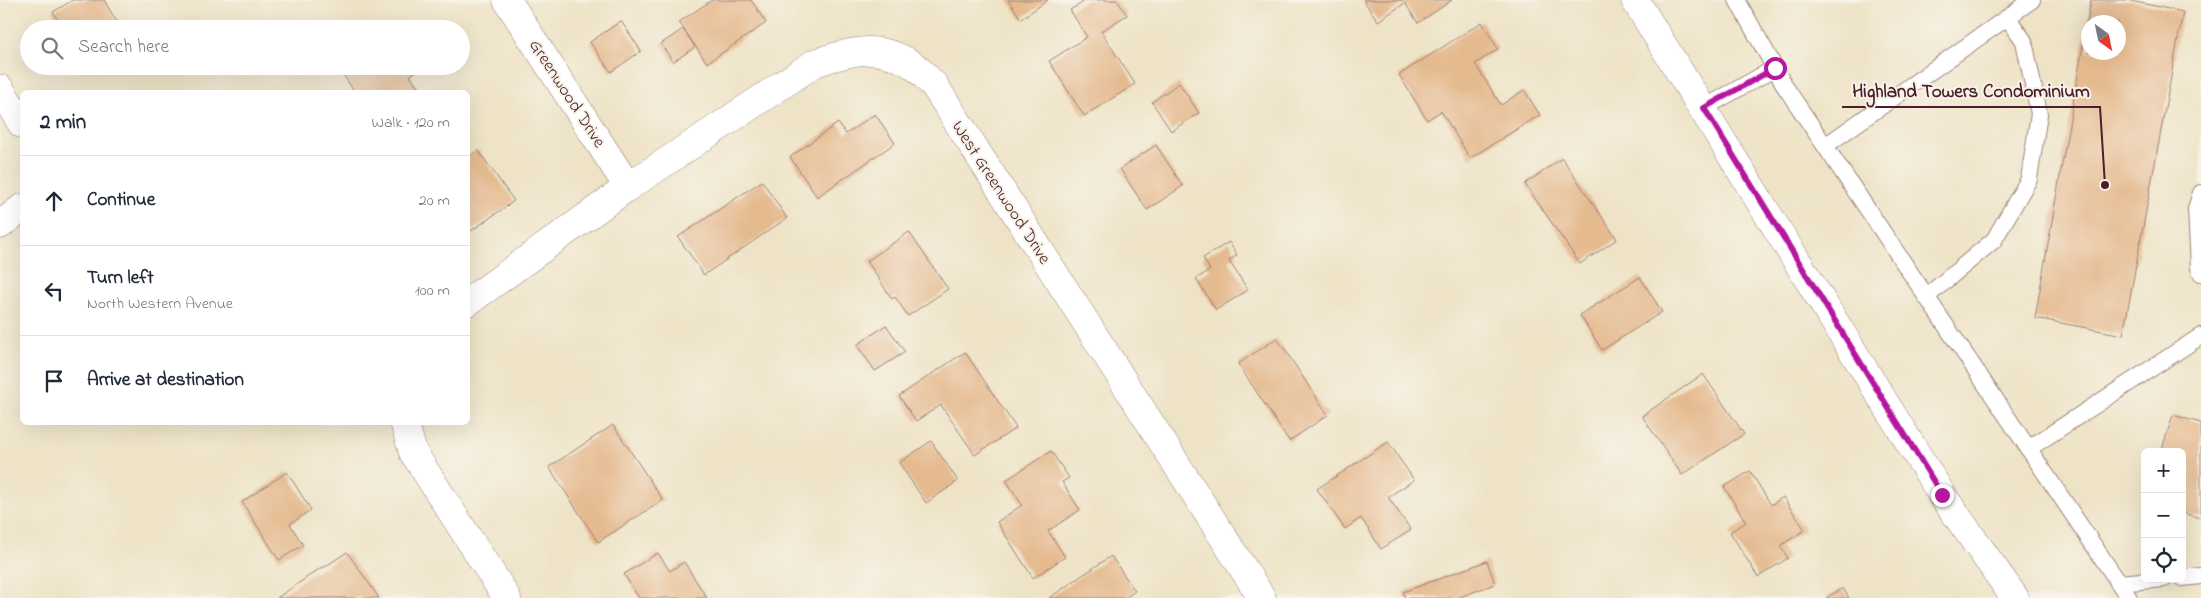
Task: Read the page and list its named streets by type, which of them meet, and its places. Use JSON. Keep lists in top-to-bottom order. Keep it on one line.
{"streets":{"street":["Greenwood Drive","West Greenwood Drive"]},"crossings":[["Greenwood Drive","West Greenwood Drive"]],"places":["Highland Towers Condominium"],"north":"bottom right","page":{"search":"Search here","heading":["2 min","Walk · 120 m"],"list":[["Continue","20 m"],["Turn left","North Western Avenue","100 m"],"Arrive at destination"],"map_buttons":["+","−"]}}
